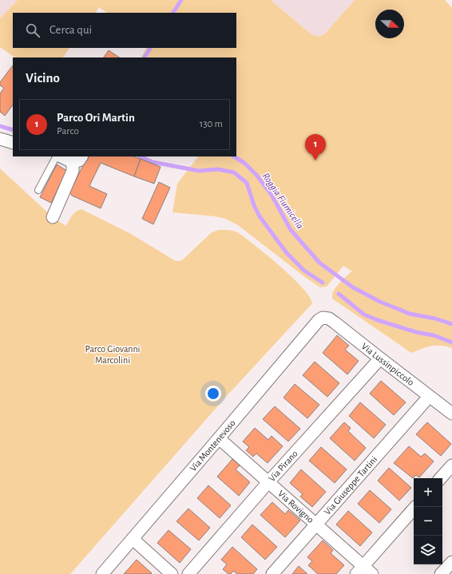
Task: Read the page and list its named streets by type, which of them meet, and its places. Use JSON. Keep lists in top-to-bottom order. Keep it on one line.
{"streets":{"street":["Via Lussinpiccolo","Via Montenevoso","Via Pirano","Via Giuseppe Tartini","Via Rovigno"]},"crossings":[["Via Lussinpiccolo","Via Montenevoso"],["Via Lussinpiccolo","Via Pirano"],["Via Lussinpiccolo","Via Giuseppe Tartini"],["Via Montenevoso","Via Rovigno"],["Via Pirano","Via Rovigno"],["Via Giuseppe Tartini","Via Rovigno"]],"water":["Roggia Fiumicella"],"parks":["Parco Giovanni Marcolini"],"north":"right","page":{"search":"Cerca qui","heading":"Vicino","list":[{"mark":"1","name":"Parco Ori Martin","note":"Parco","value":"130 m"}],"pins":"1","map_buttons":["+","−"]}}
